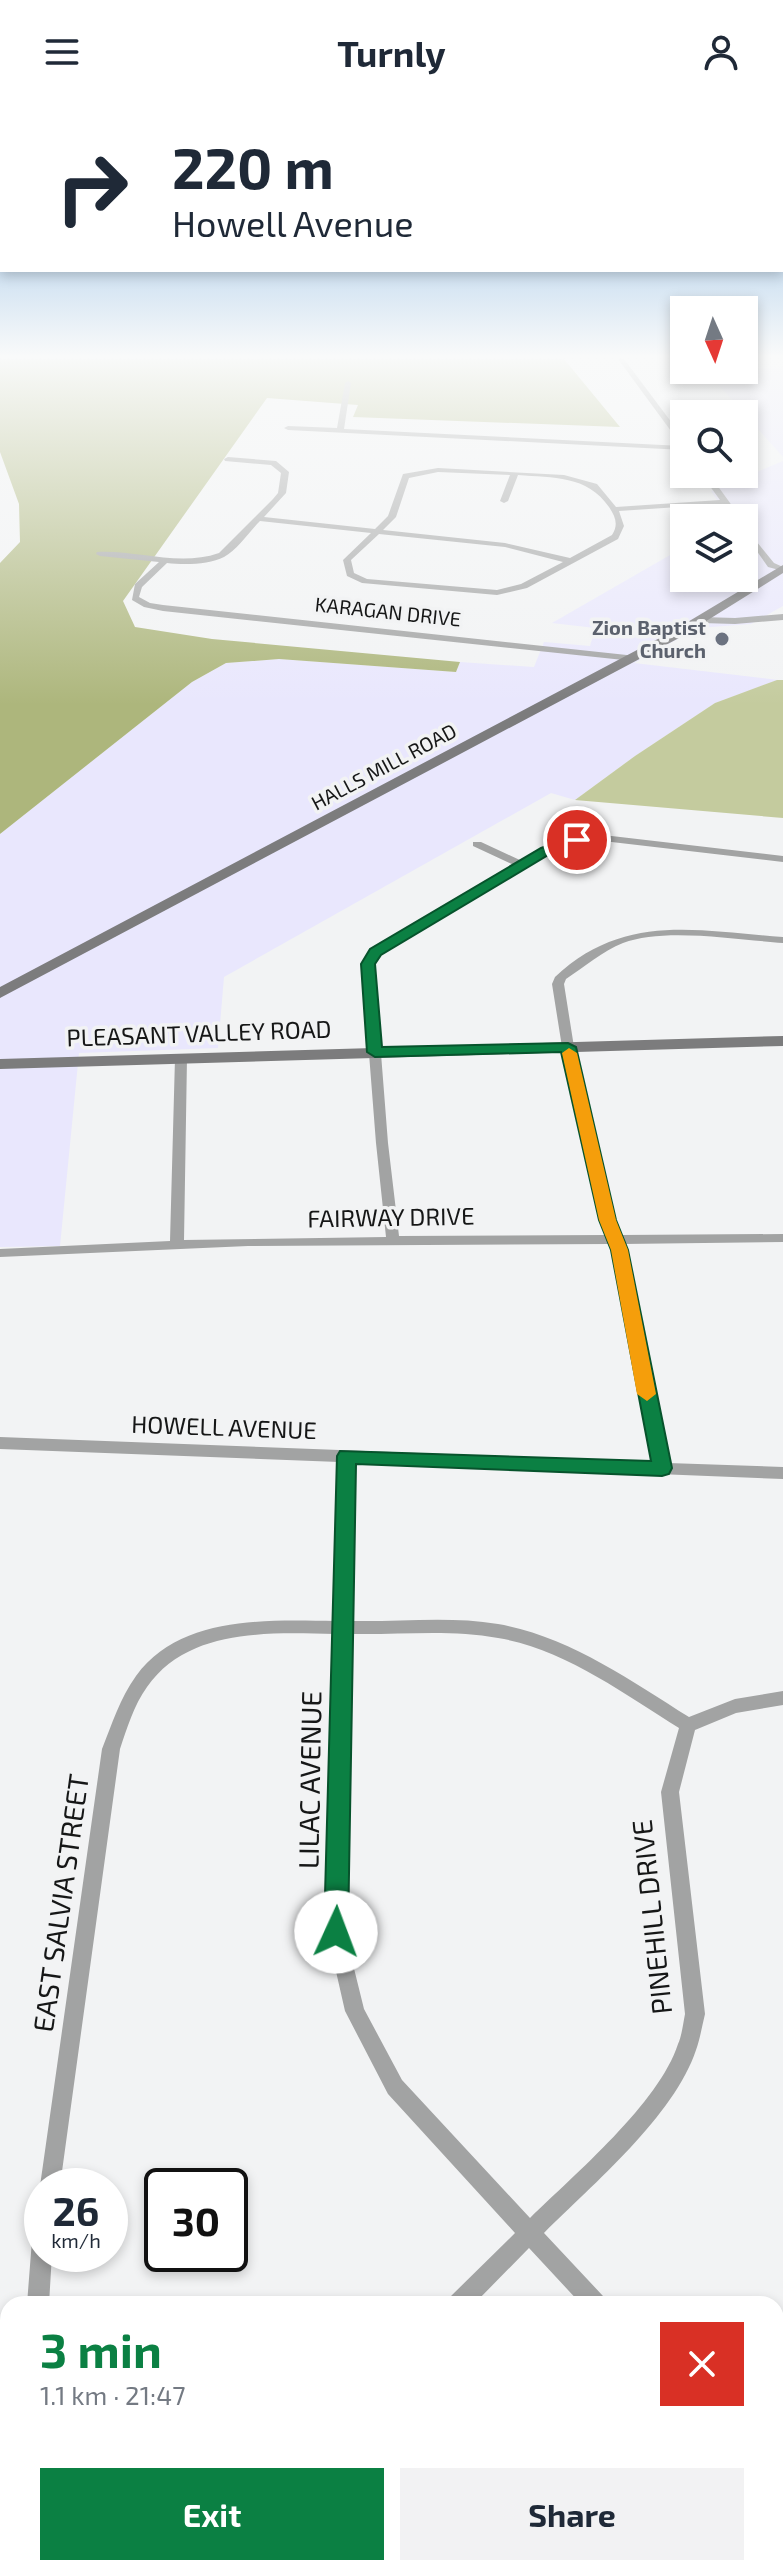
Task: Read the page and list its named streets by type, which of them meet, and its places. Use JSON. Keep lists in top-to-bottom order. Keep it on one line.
{"streets":{"street":["KARAGAN DRIVE","HALLS MILL ROAD","PLEASANT VALLEY ROAD","FAIRWAY DRIVE","HOWELL AVENUE","LILAC AVENUE","EAST SALVIA STREET","PINEHILL DRIVE"]},"crossings":[["KARAGAN DRIVE","HALLS MILL ROAD"],["HOWELL AVENUE","LILAC AVENUE"],["LILAC AVENUE","EAST SALVIA STREET"],["LILAC AVENUE","PINEHILL DRIVE"],["EAST SALVIA STREET","PINEHILL DRIVE"]],"places":["Zion Baptist Church"],"north":"bottom","page":{"header":"Turnly","turn":["220 m","Howell Avenue"],"speed":"26 km/h","limit":"30","heading":["3 min","1.1 km · 21:47"],"buttons":["Exit","Share"]}}
